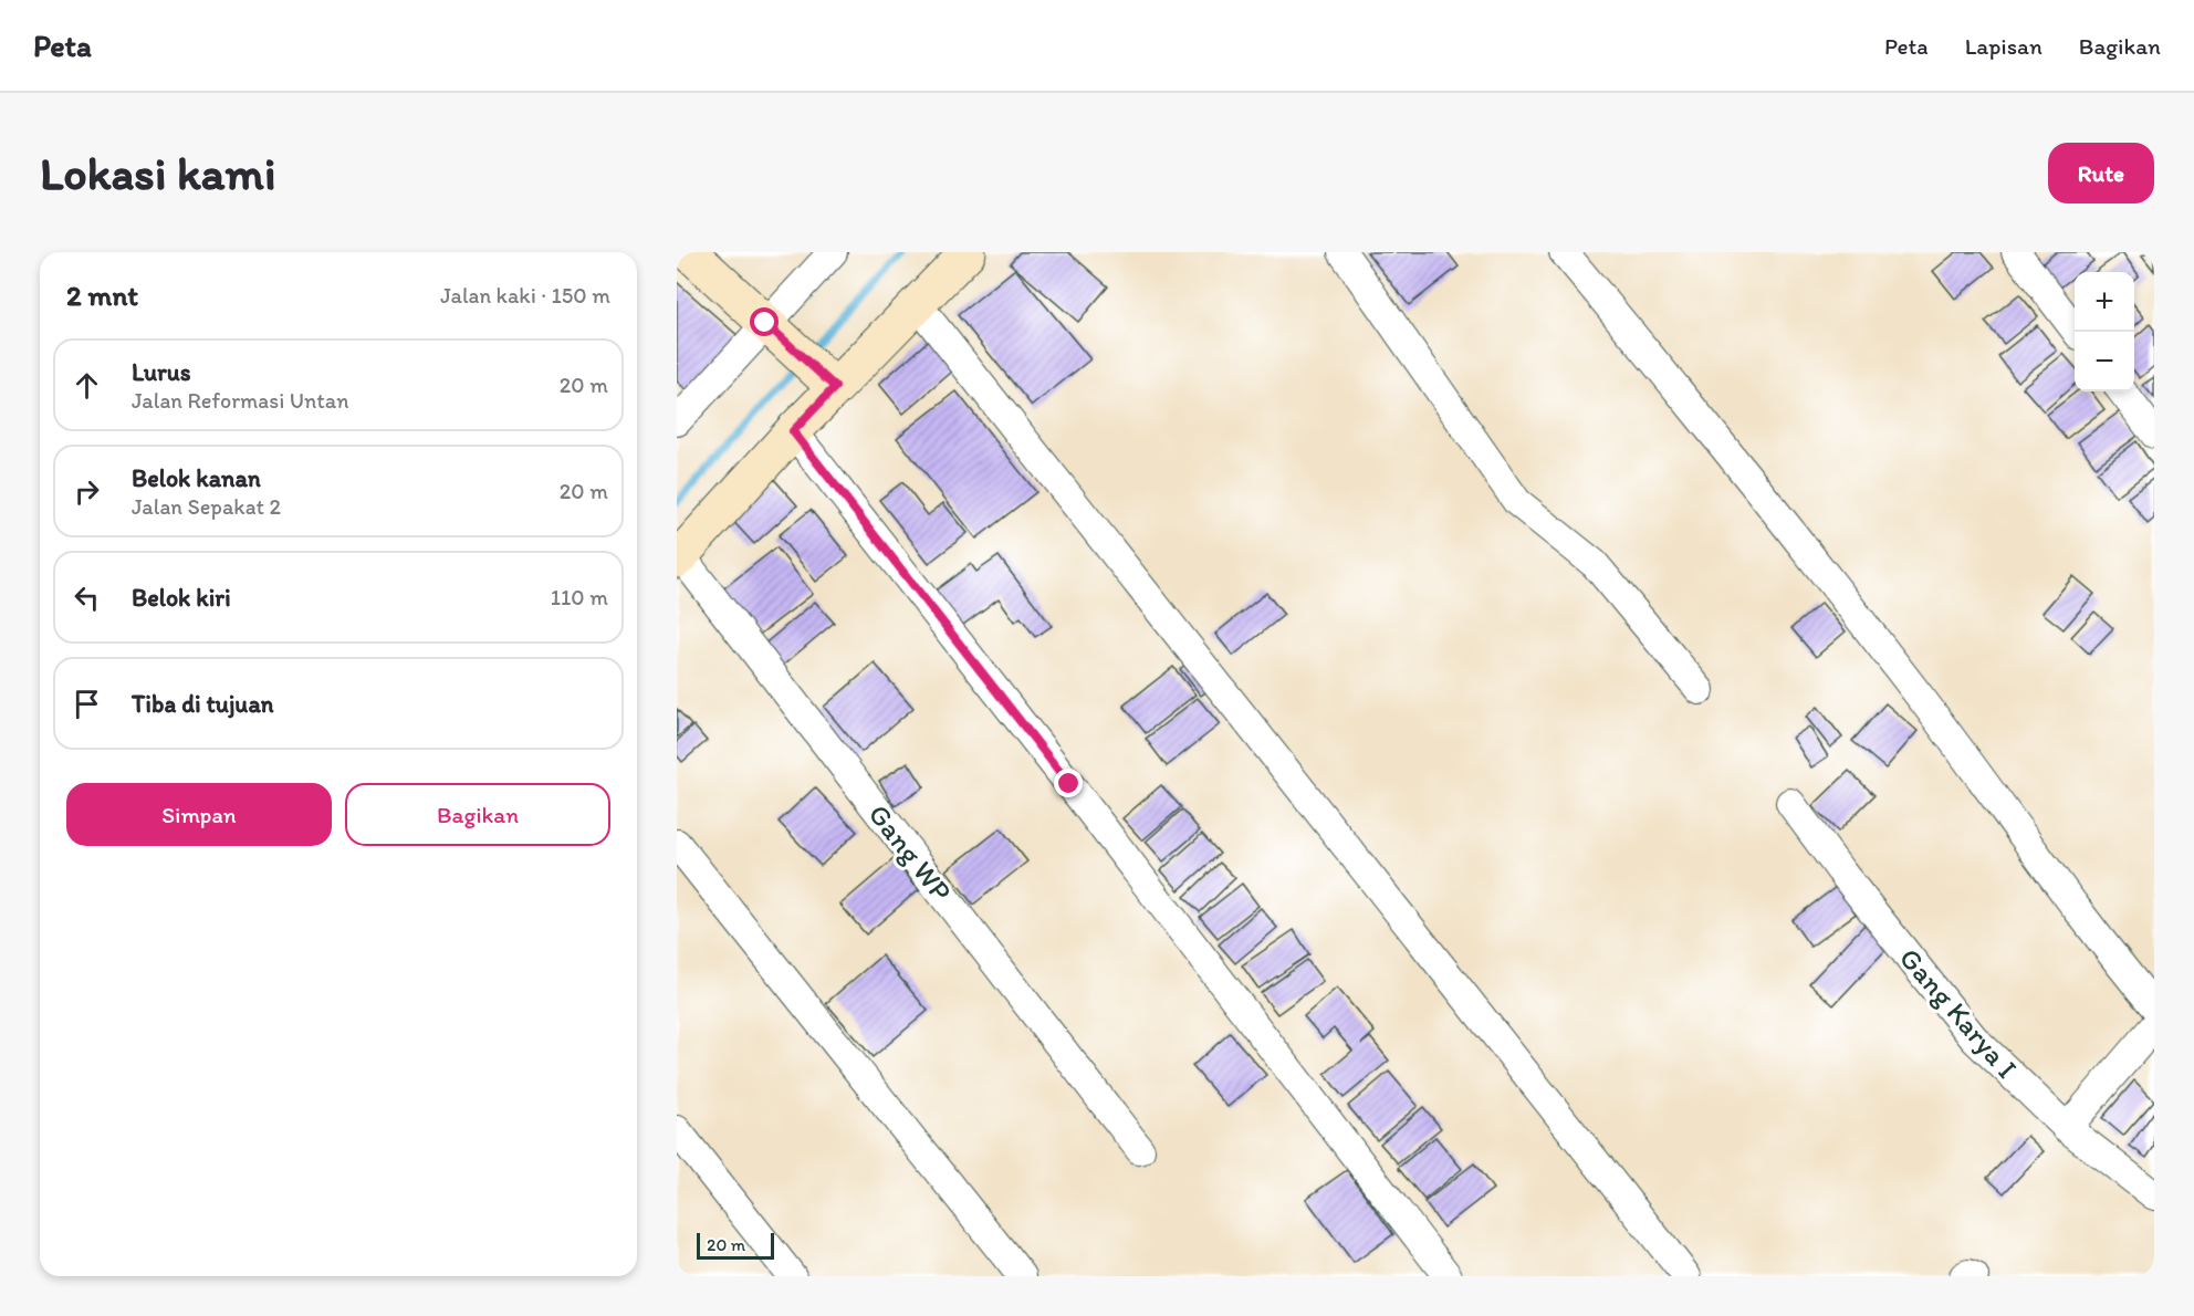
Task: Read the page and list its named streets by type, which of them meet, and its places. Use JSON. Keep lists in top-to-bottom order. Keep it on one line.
{"streets":{"street":["Gang WP","Gang Karya I"]},"scale_bar":"20 m","page":{"header":"Peta","nav":["Peta","Lapisan","Bagikan"],"buttons":["Rute",["Simpan","Bagikan"]],"title":"Lokasi kami","heading":["2 mnt","Jalan kaki · 150 m"],"map_buttons":["+","−"],"list":[["Lurus","Jalan Reformasi Untan","20 m"],["Belok kanan","Jalan Sepakat 2","20 m"],["Belok kiri","110 m"],"Tiba di tujuan"],"scale":"20 m"}}
